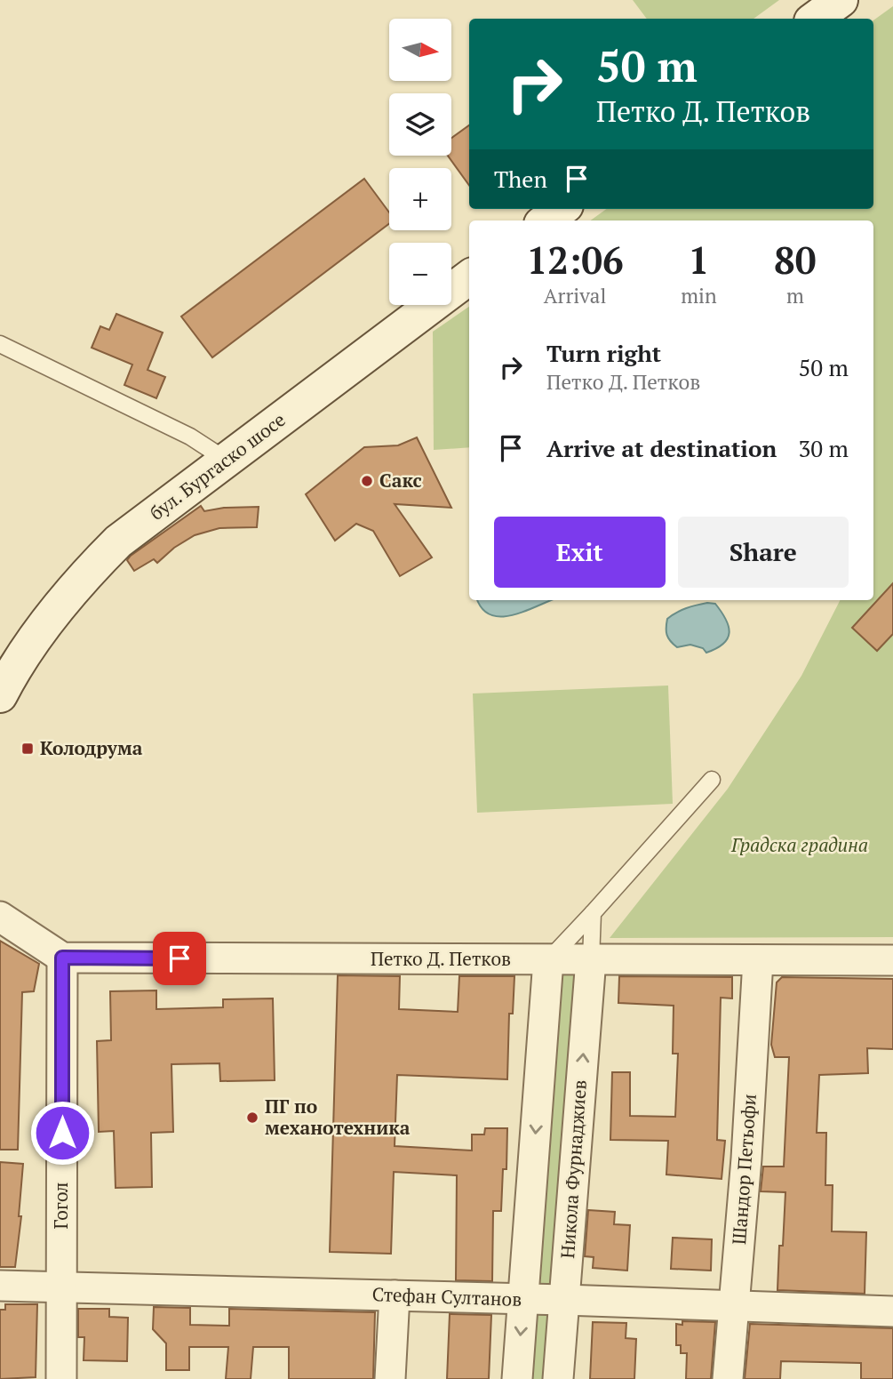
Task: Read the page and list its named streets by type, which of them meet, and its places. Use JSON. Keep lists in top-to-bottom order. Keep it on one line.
{"streets":{"main road":["бул. Бургаско шосе"],"street":["Петко Д. Петков","Никола Фурнаджиев","Шандор Петьофи","Гогол","Стефан Султанов"]},"crossings":[["Петко Д. Петков","Никола Фурнаджиев"],["Петко Д. Петков","Шандор Петьофи"],["Петко Д. Петков","Гогол"],["Никола Фурнаджиев","Стефан Султанов"],["Шандор Петьофи","Стефан Султанов"],["Гогол","Стефан Султанов"]],"parks":["Градска градина"],"places":{"other":["Сакс","ПГ по механотехника"],"transit":["Колодрума"]},"north":"right","page":{"map_buttons":["+","−"],"turn":["50 m","Петко Д. Петков"],"then":"Then","eta":["12:06","Arrival","1","min","80","m"],"list":[{"name":"Turn right","note":"Петко Д. Петков","value":"50 m"},{"name":"Arrive at destination","value":"30 m"}],"buttons":["Exit","Share"]}}
